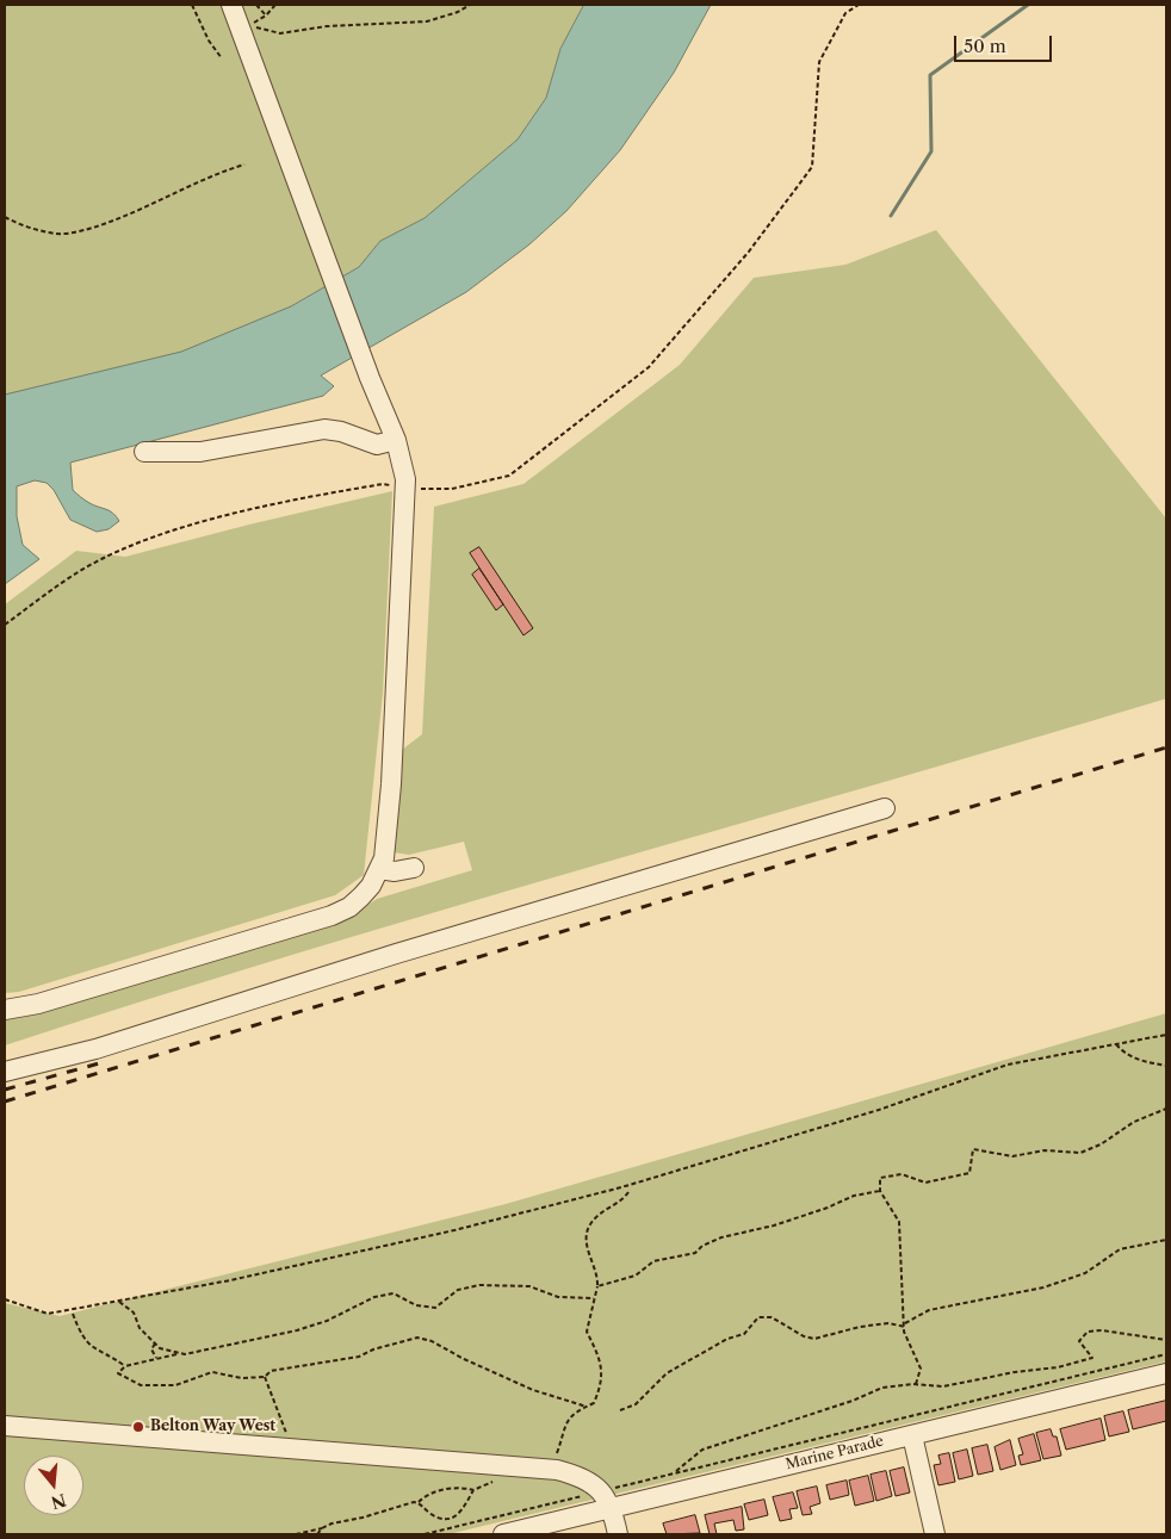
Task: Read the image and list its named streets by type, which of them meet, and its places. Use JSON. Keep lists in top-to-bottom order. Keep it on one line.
{"streets":{"street":["Marine Parade"]},"places":["Belton Way West"],"scale_bar":"50 m","north":"bottom"}
